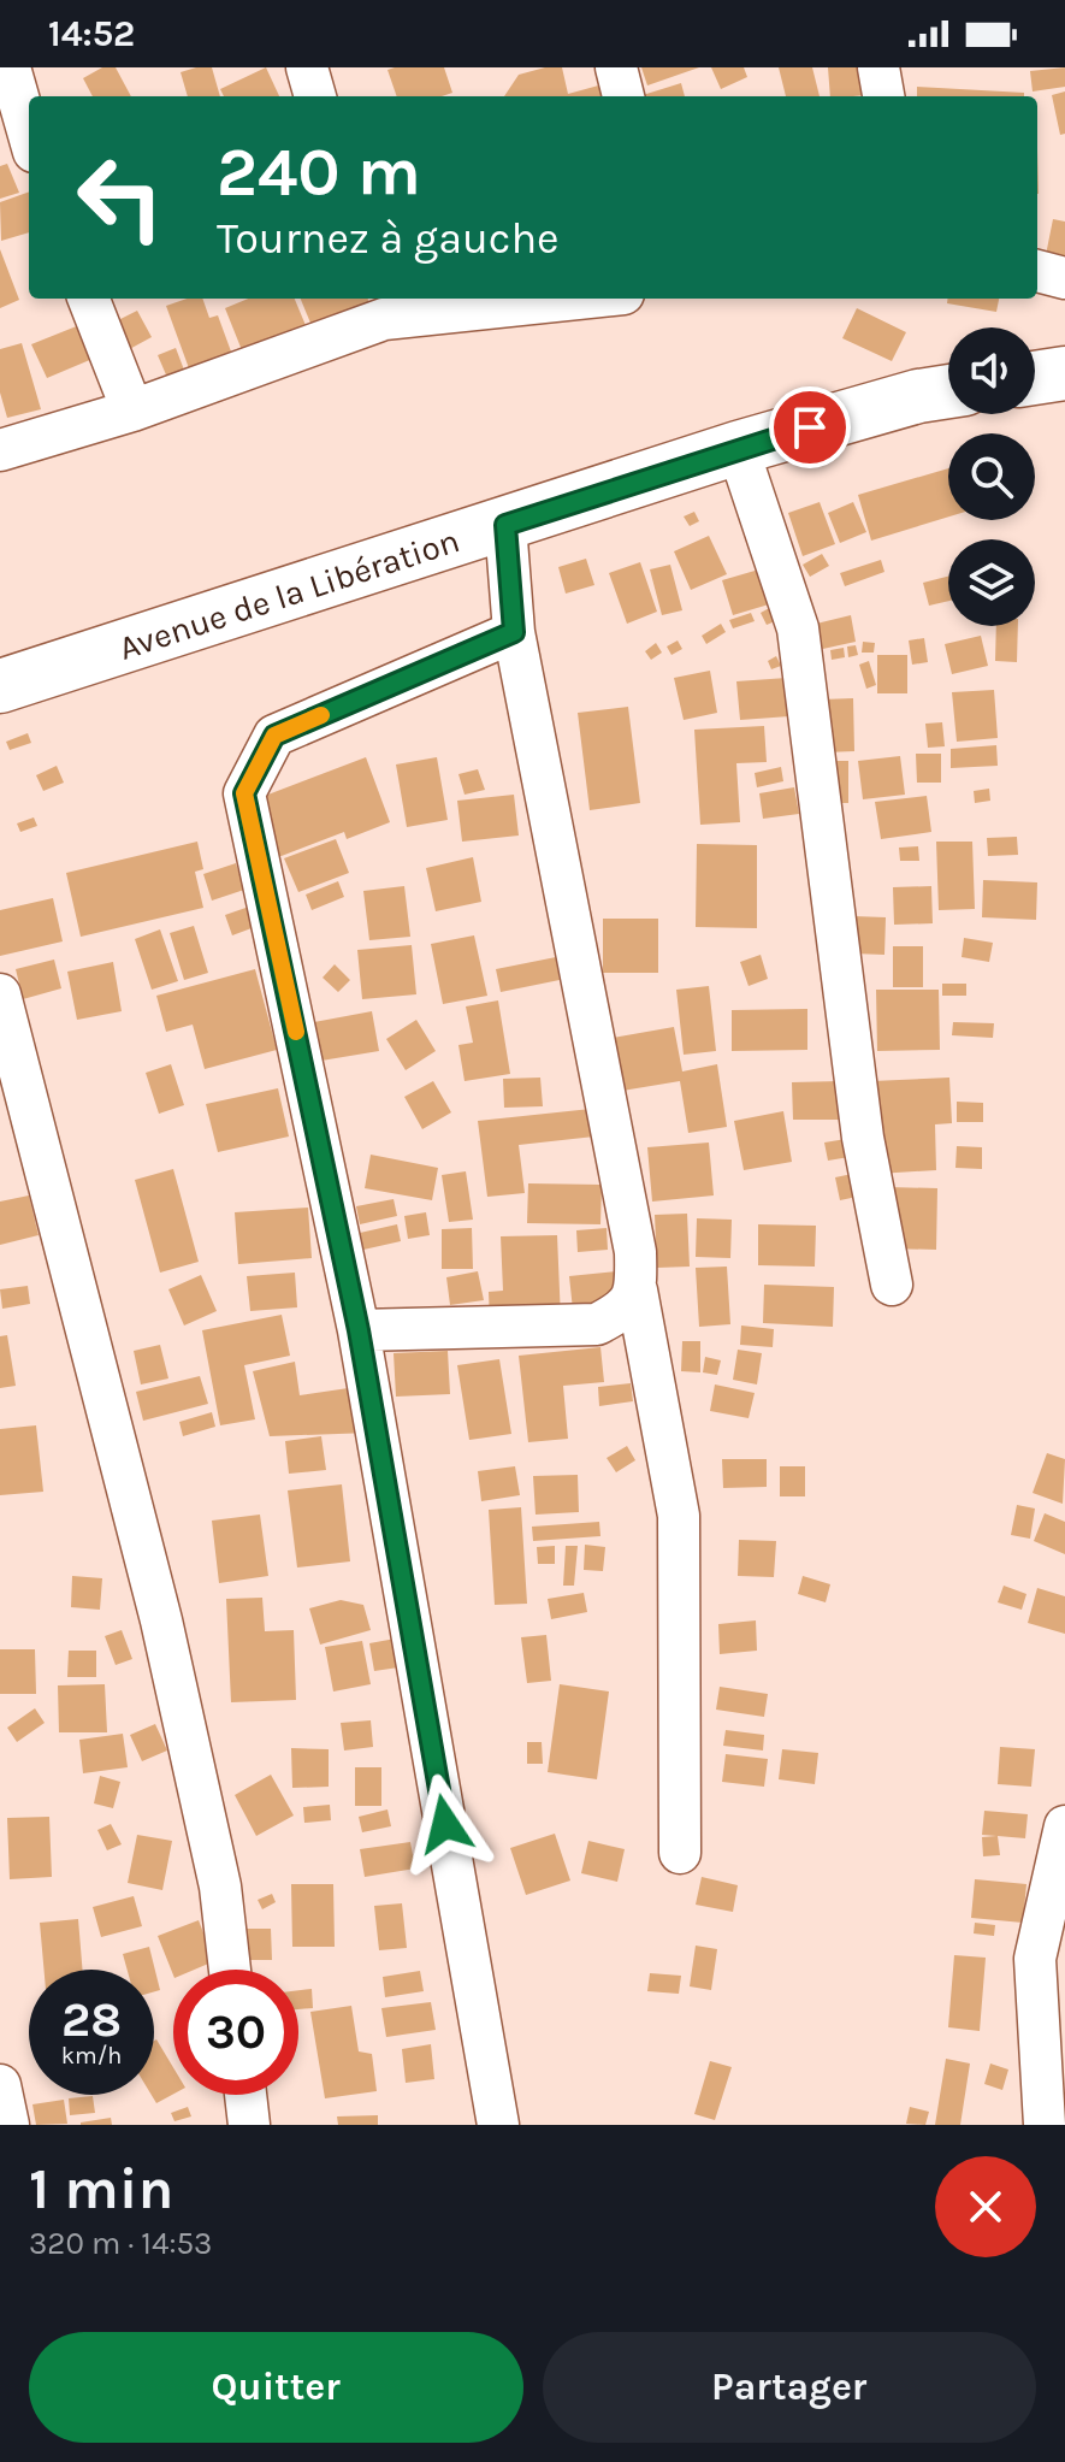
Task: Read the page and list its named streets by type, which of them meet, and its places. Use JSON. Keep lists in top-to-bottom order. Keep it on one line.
{"streets":{"highway":["Avenue de la Libération"]},"page":{"status":"14:52","turn":["240 m","Tournez à gauche"],"speed":"28 km/h","limit":"30","heading":["1 min","320 m · 14:53"],"buttons":["Quitter","Partager"]}}
